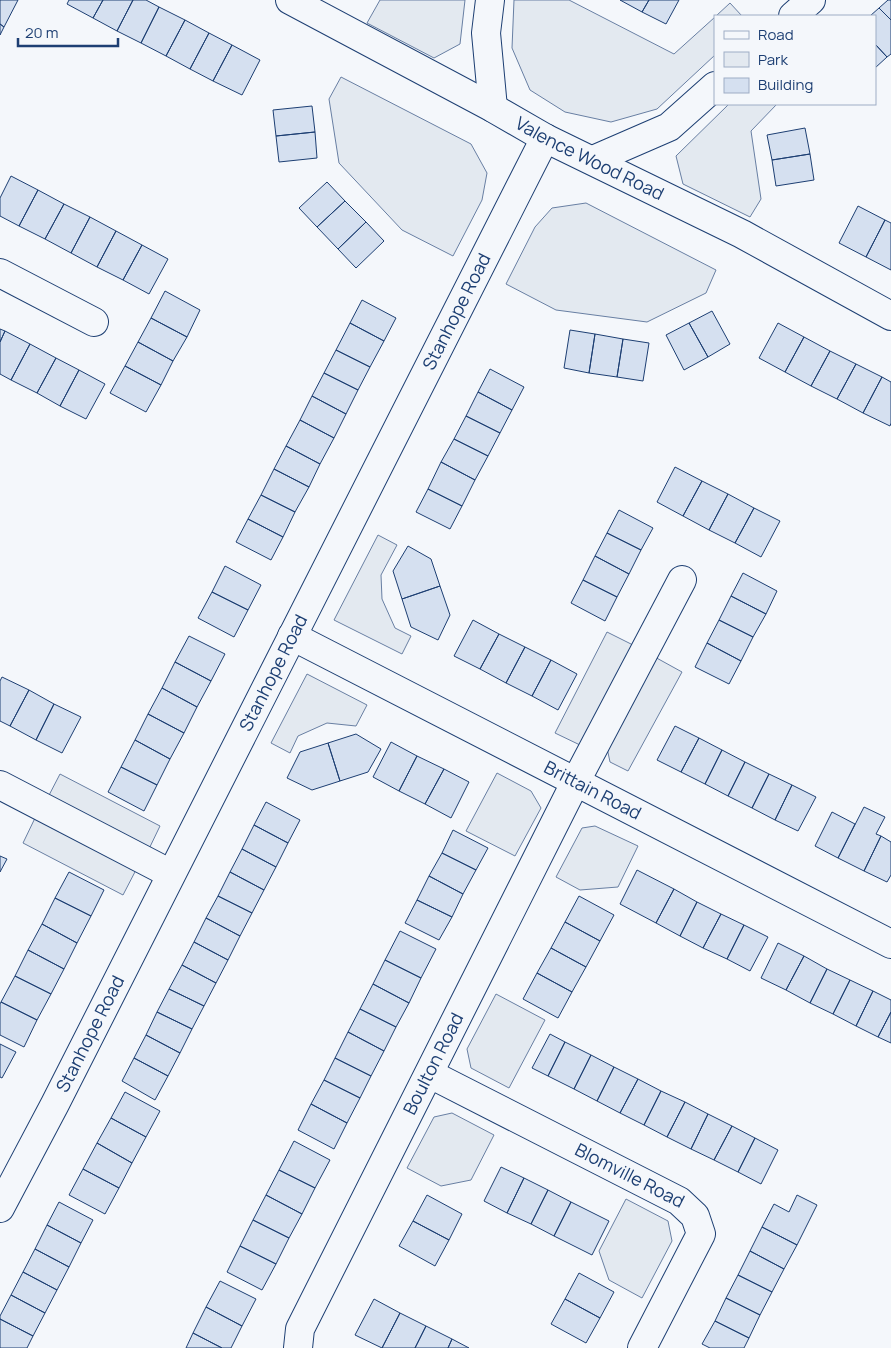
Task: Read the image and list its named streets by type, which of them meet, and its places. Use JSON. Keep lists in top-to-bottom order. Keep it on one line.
{"streets":{"street":["Valence Wood Road","Stanhope Road","Brittain Road","Boulton Road","Blomville Road"]},"crossings":[["Valence Wood Road","Stanhope Road"],["Stanhope Road","Brittain Road"],["Brittain Road","Boulton Road"],["Boulton Road","Blomville Road"]],"legend":["Road","Park","Building"],"scale_bar":"20 m"}
